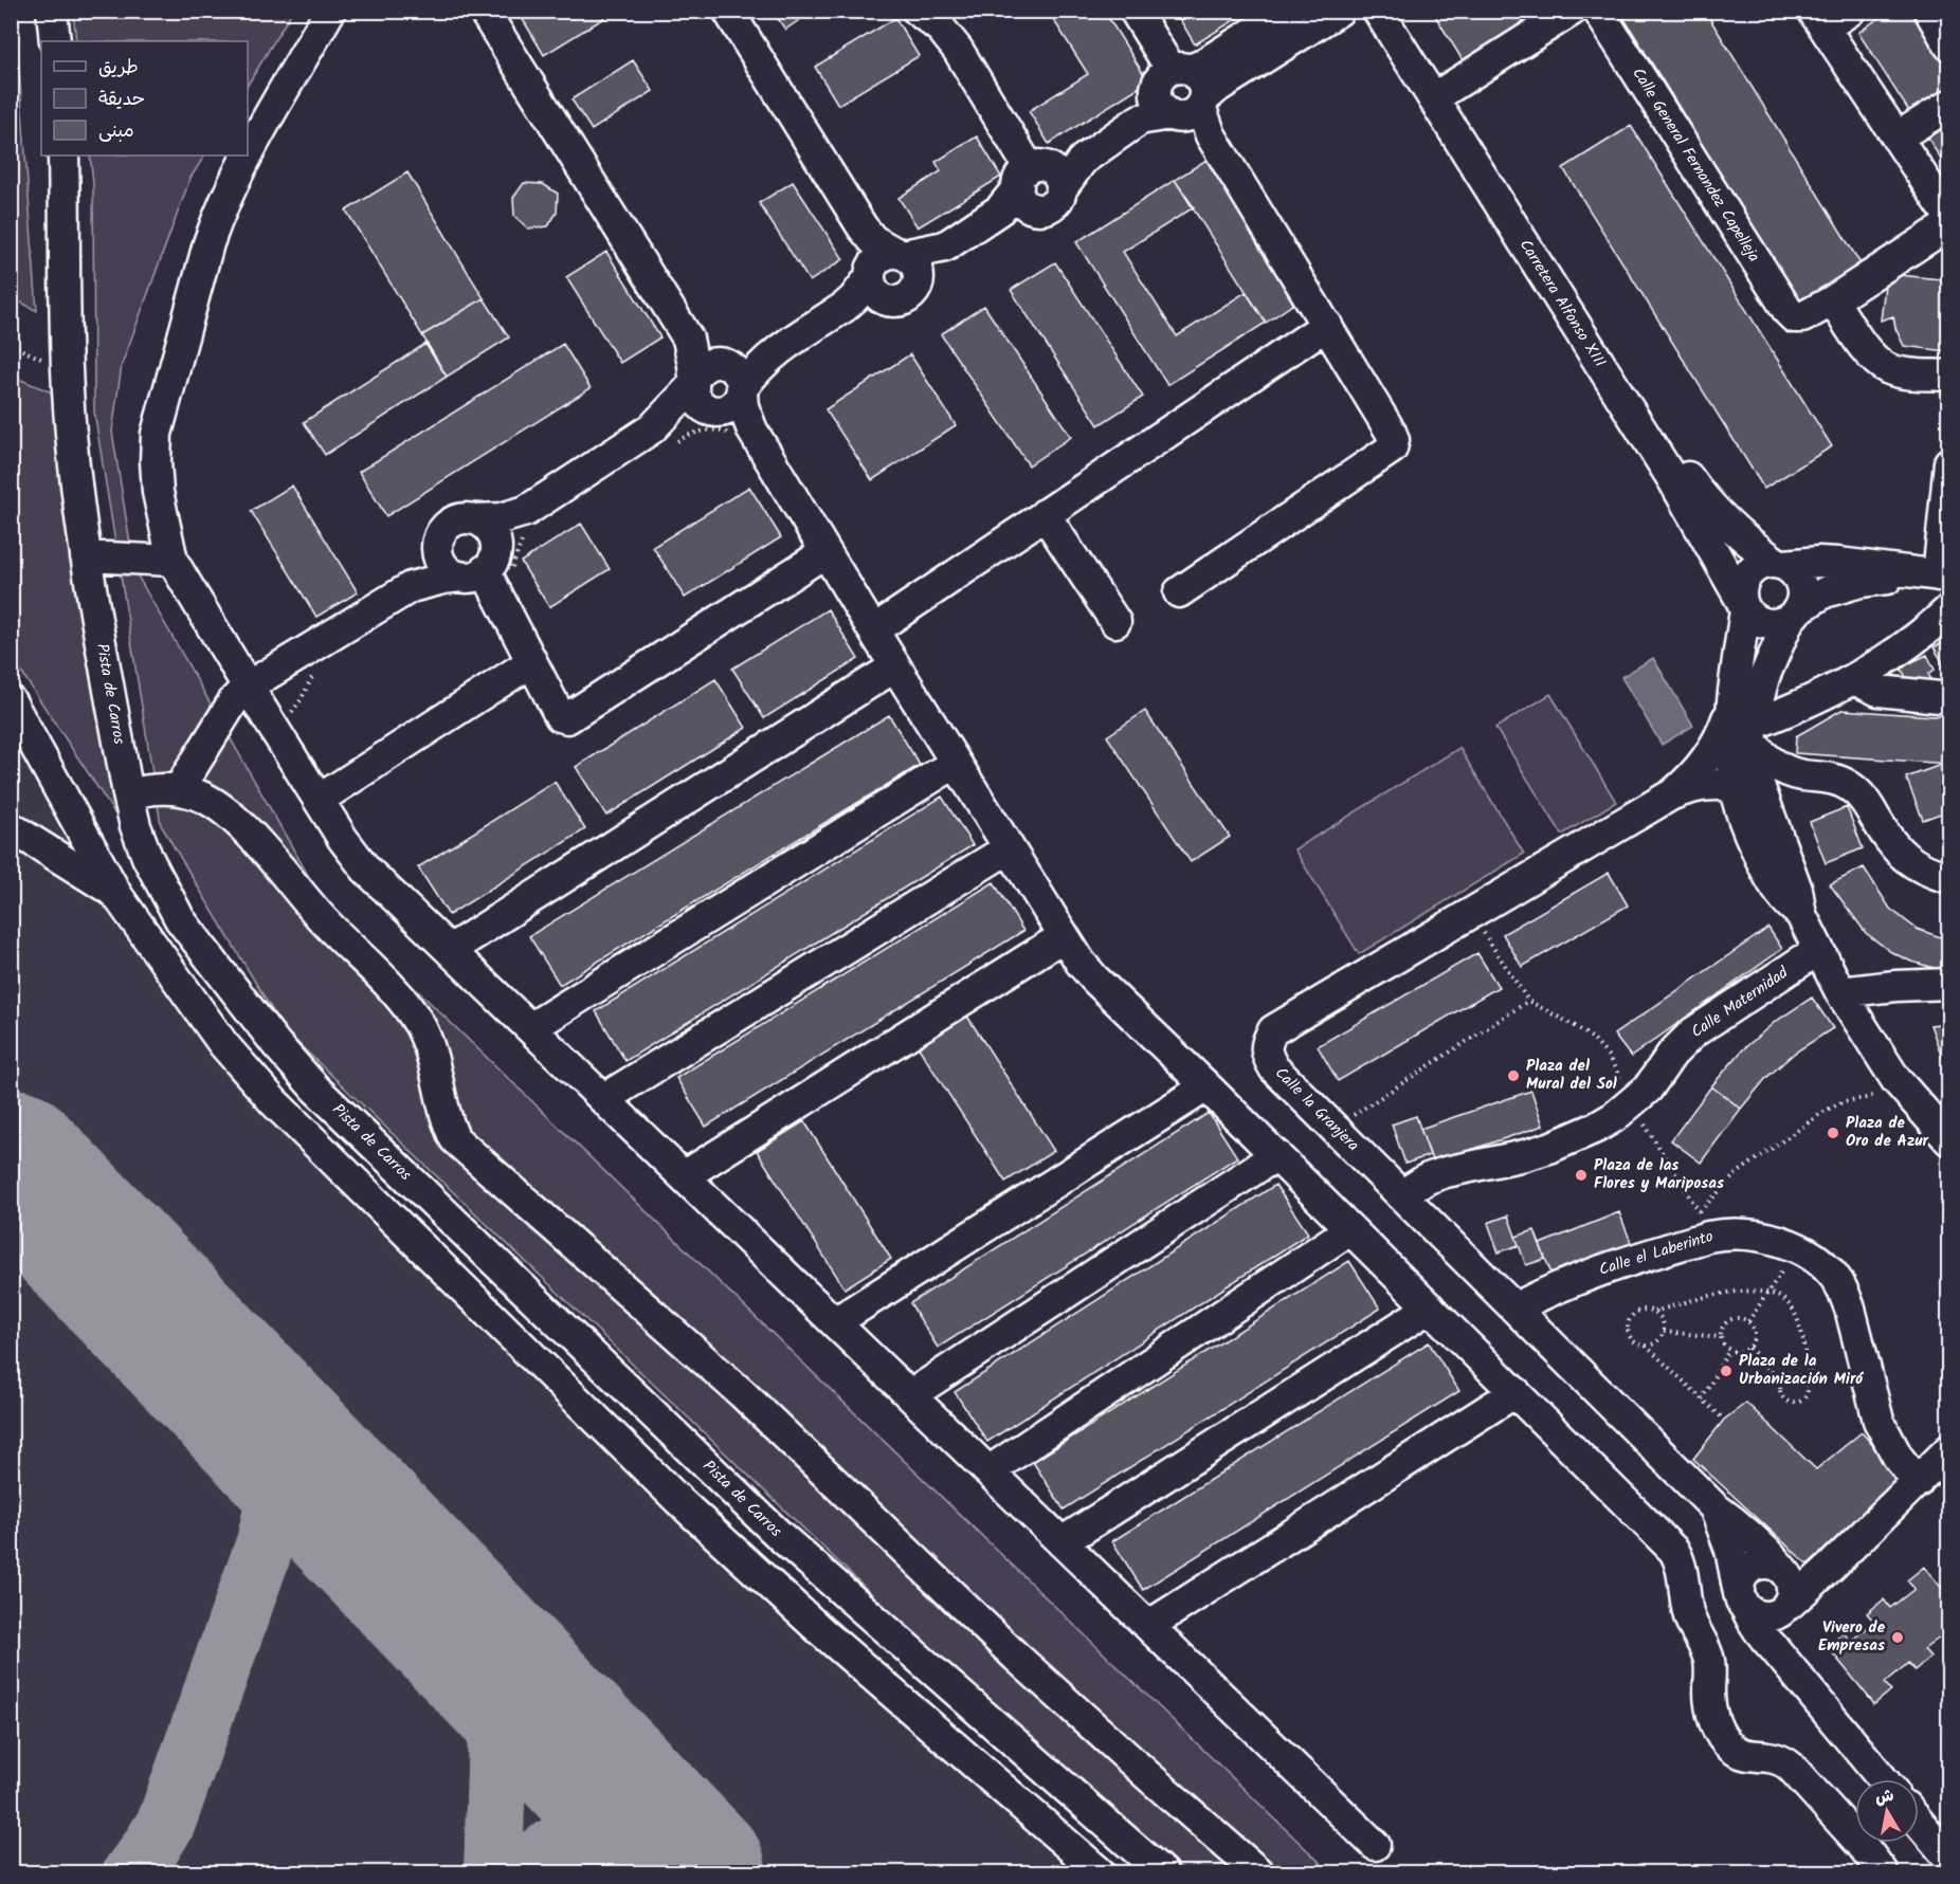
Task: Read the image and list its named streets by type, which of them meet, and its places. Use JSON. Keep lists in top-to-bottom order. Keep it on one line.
{"streets":{"street":["Calle General Fernandez Capelleja","Carretera Alfonso XIII","Pista de Carros","Calle Maternidad","Calle la Granjera","Calle el Laberinto"]},"crossings":[["Calle Maternidad","Calle la Granjera"],["Calle la Granjera","Calle el Laberinto"]],"places":["Plaza del Mural del Sol","Plaza de Oro de Azur","Plaza de las Flores y Mariposas","Plaza de la Urbanización Miró","Vivero de Empresas"],"legend":["طريق","حديقة","مبنى"],"north":"top"}
